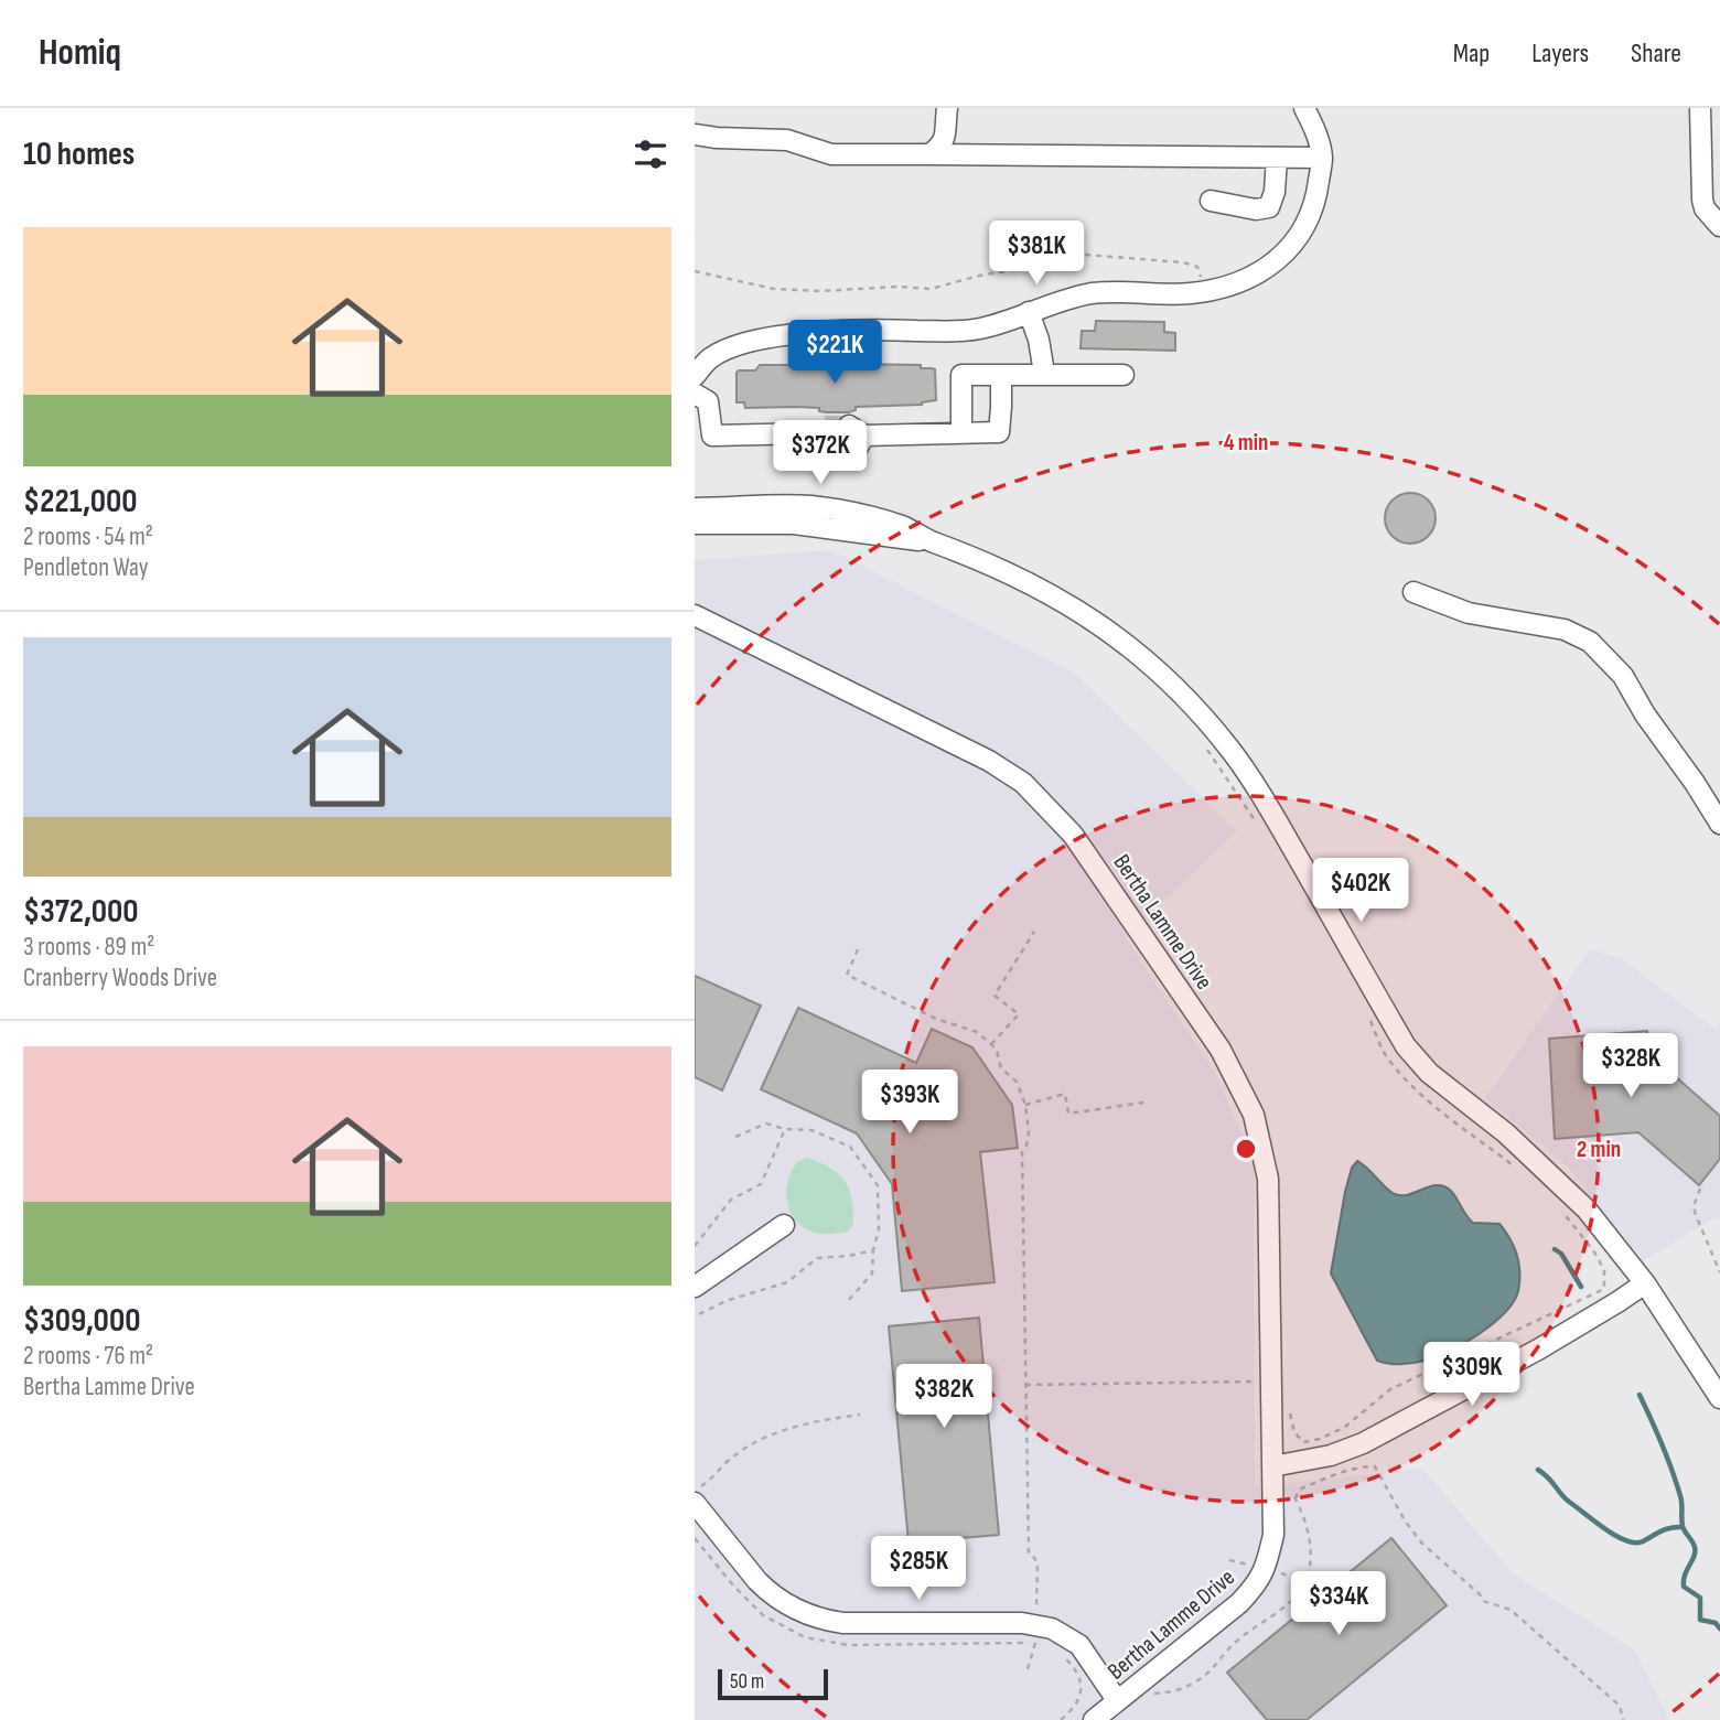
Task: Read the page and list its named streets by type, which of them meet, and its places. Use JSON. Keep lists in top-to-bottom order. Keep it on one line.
{"streets":{"street":["Bertha Lamme Drive"]},"scale_bar":"50 m","page":{"header":"Homiq","nav":["Map","Layers","Share"],"heading":"10 homes","list":[{"name":"$221,000","note":"2 rooms · 54 m² · Pendleton Way"},{"name":"$372,000","note":"3 rooms · 89 m² · Cranberry Woods Drive"},{"name":"$309,000","note":"2 rooms · 76 m² · Bertha Lamme Drive"}],"price":["$381K","$221K","$372K","$402K","$328K","$393K","$309K","$382K","$285K","$334K"],"scale":"50 m"},"rings":["4 min","2 min"]}
